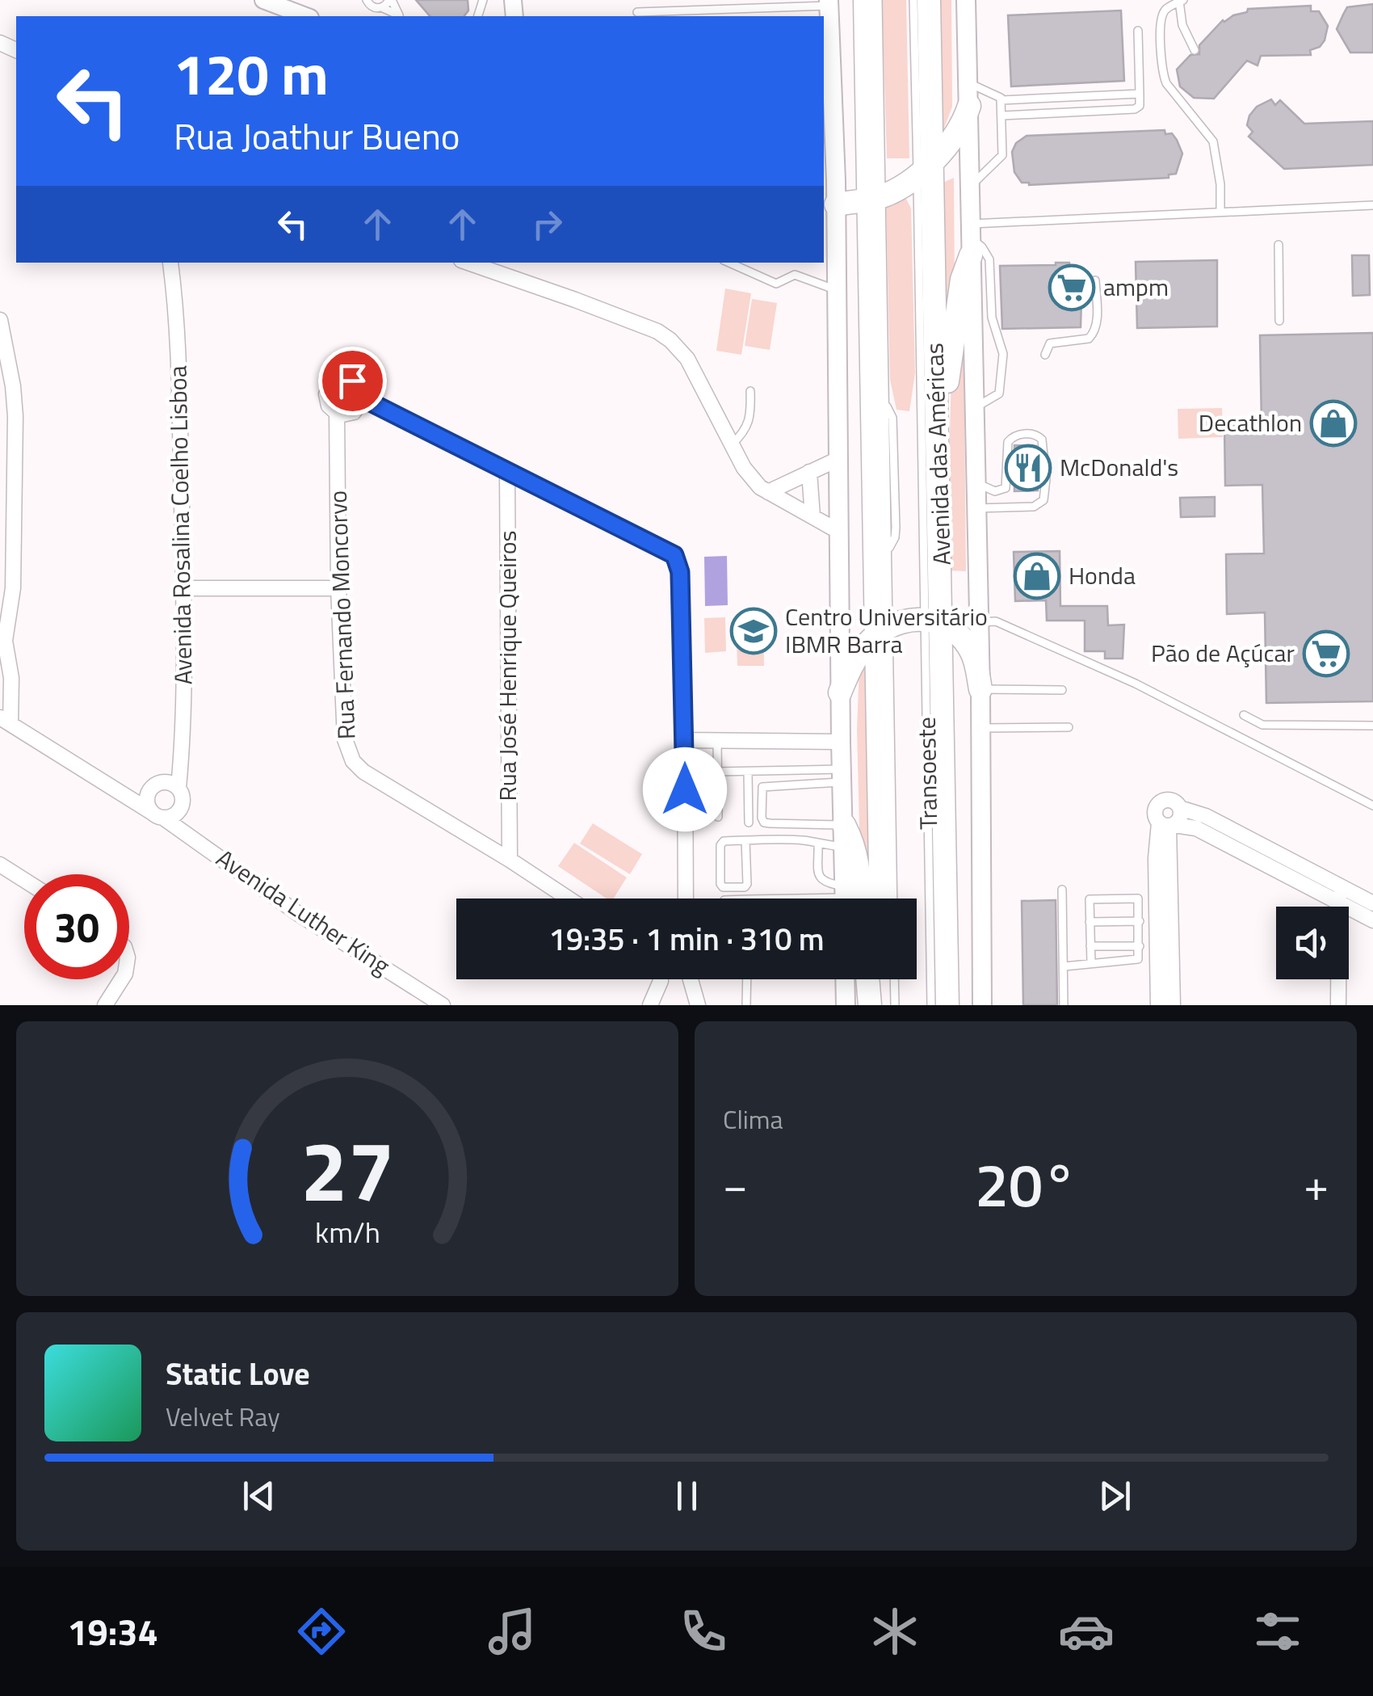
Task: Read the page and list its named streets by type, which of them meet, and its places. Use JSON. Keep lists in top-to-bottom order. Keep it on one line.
{"streets":{"highway":["Avenida das Américas"],"street":["Avenida Rosalina Coelho Lisboa","Rua Fernando Moncorvo","Rua José Henrique Queiros","Avenida Luther King"],"lane":["Transoeste"]},"crossings":[["Avenida das Américas","Transoeste"],["Avenida Rosalina Coelho Lisboa","Avenida Luther King"],["Rua Fernando Moncorvo","Rua José Henrique Queiros"]],"places":{"supermarket":["ampm","Pão de Açúcar"],"shop":["Decathlon","Honda"],"restaurant":["McDonald's"],"school or university":["Centro Universitário IBMR Barra"]},"page":{"turn":["120 m","Rua Joathur Bueno"],"limit":"30","trip":"19:35 · 1 min · 310 m","tile":"Clima","heat":["−","20°","+"],"song":["Static Love","Velvet Ray"],"tabs":"19:34","gauge":["27","km/h"]}}
